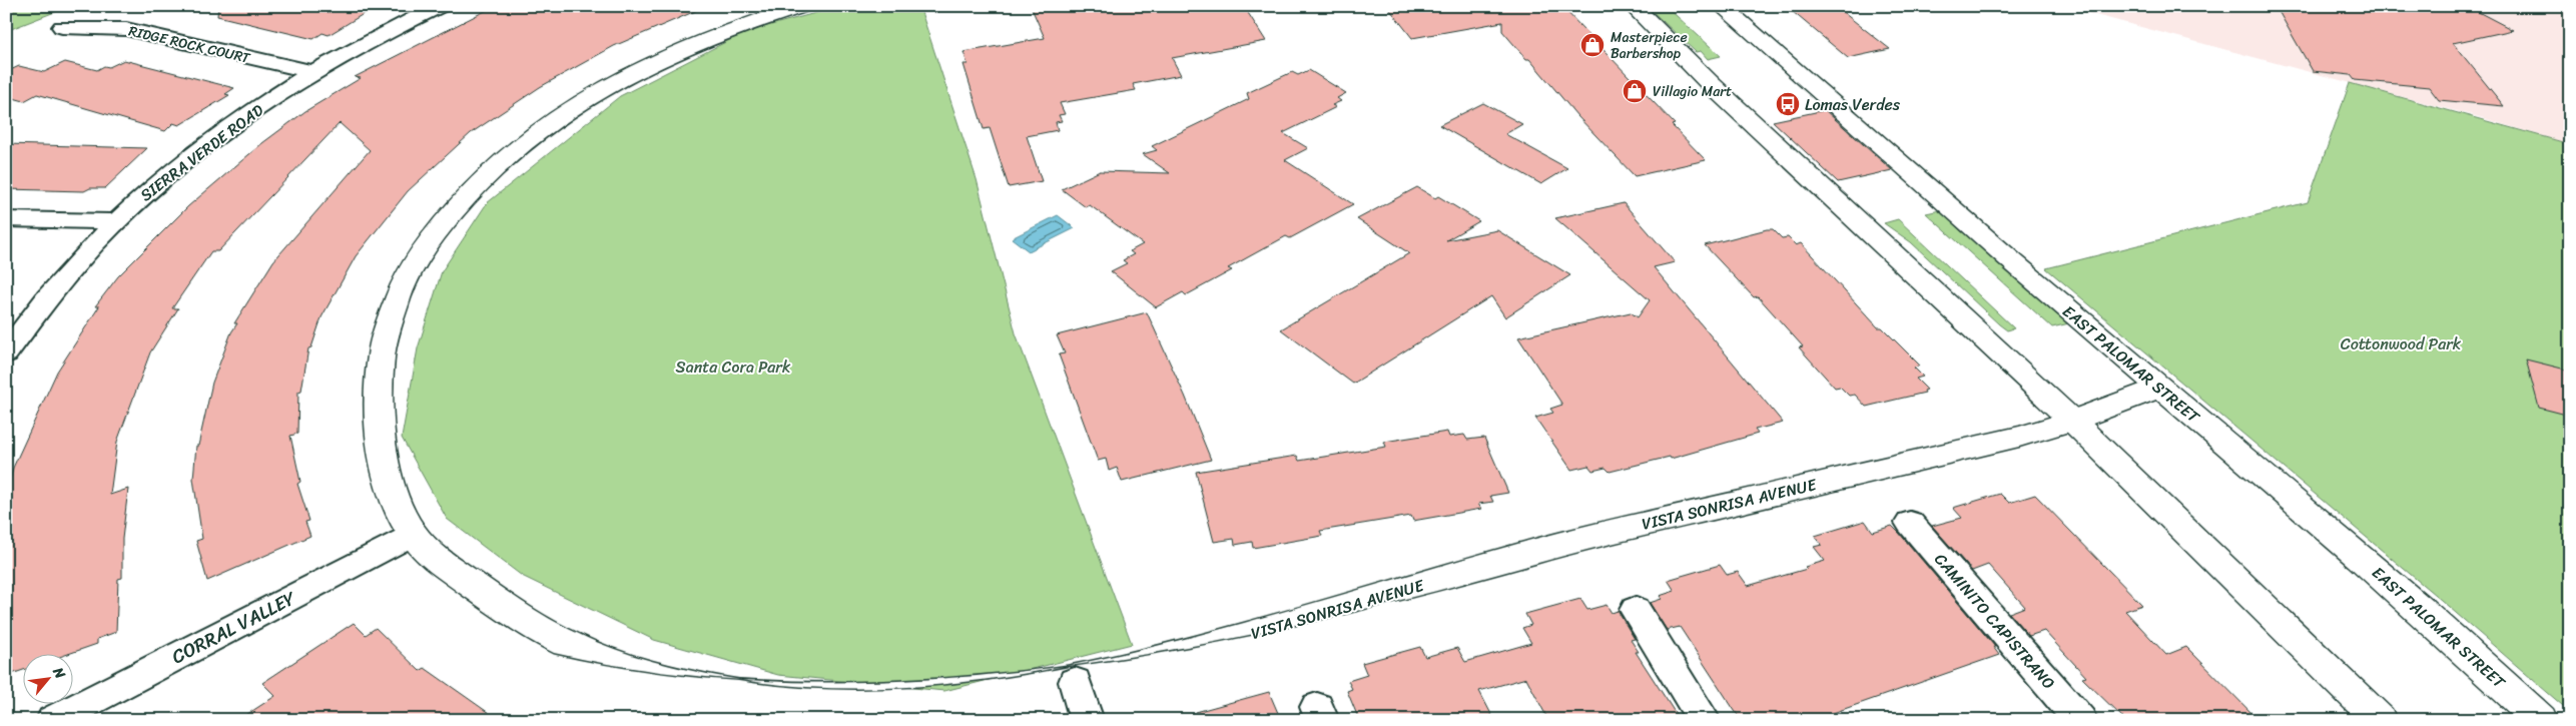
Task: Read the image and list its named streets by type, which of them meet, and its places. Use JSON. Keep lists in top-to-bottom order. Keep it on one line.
{"streets":{"street":["RIDGE ROCK COURT","SIERRA VERDE ROAD","EAST PALOMAR STREET","VISTA SONRISA AVENUE","CAMINITO CAPISTRANO","CORRAL VALLEY"]},"crossings":[["RIDGE ROCK COURT","SIERRA VERDE ROAD"],["EAST PALOMAR STREET","VISTA SONRISA AVENUE"],["VISTA SONRISA AVENUE","CORRAL VALLEY"]],"parks":["Cottonwood Park","Santa Cora Park"],"places":{"shop":["Masterpiece Barbershop","Villagio Mart"],"bus stop":["Lomas Verdes"]},"north":"top right"}
